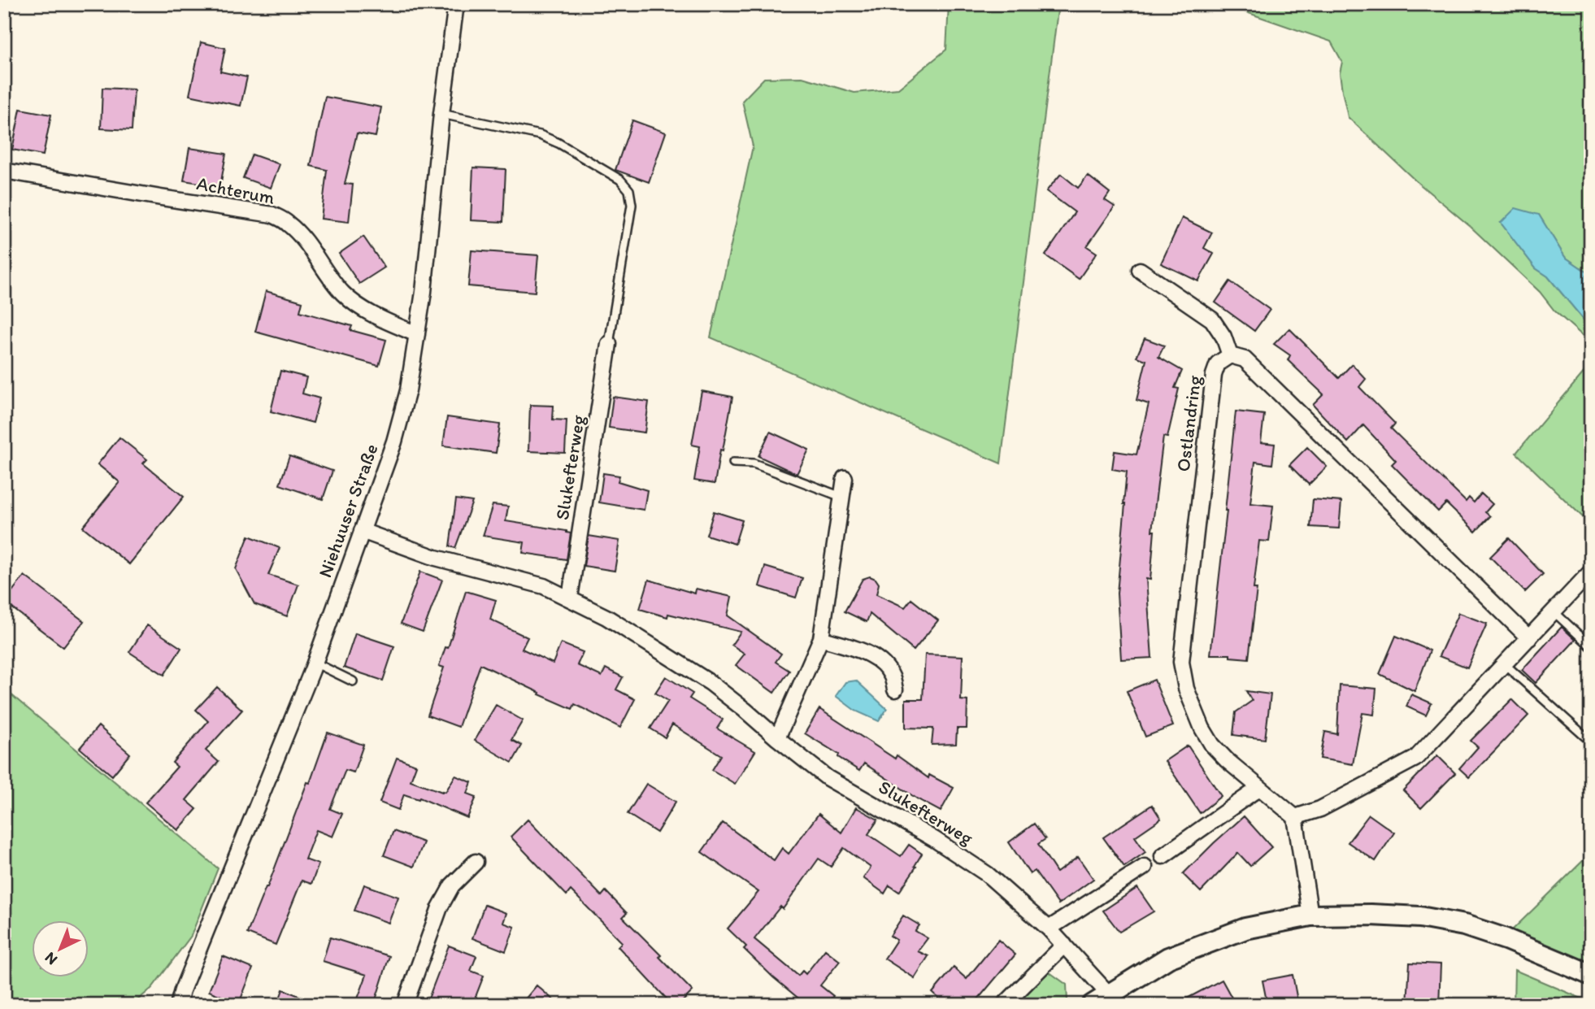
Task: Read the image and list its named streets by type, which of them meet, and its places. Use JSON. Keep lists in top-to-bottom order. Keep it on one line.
{"streets":{"street":["Achterum","Ostlandring","Slukefterweg","Niehuuser Straße"]},"crossings":[["Achterum","Niehuuser Straße"],["Slukefterweg","Niehuuser Straße"]],"north":"bottom left"}
